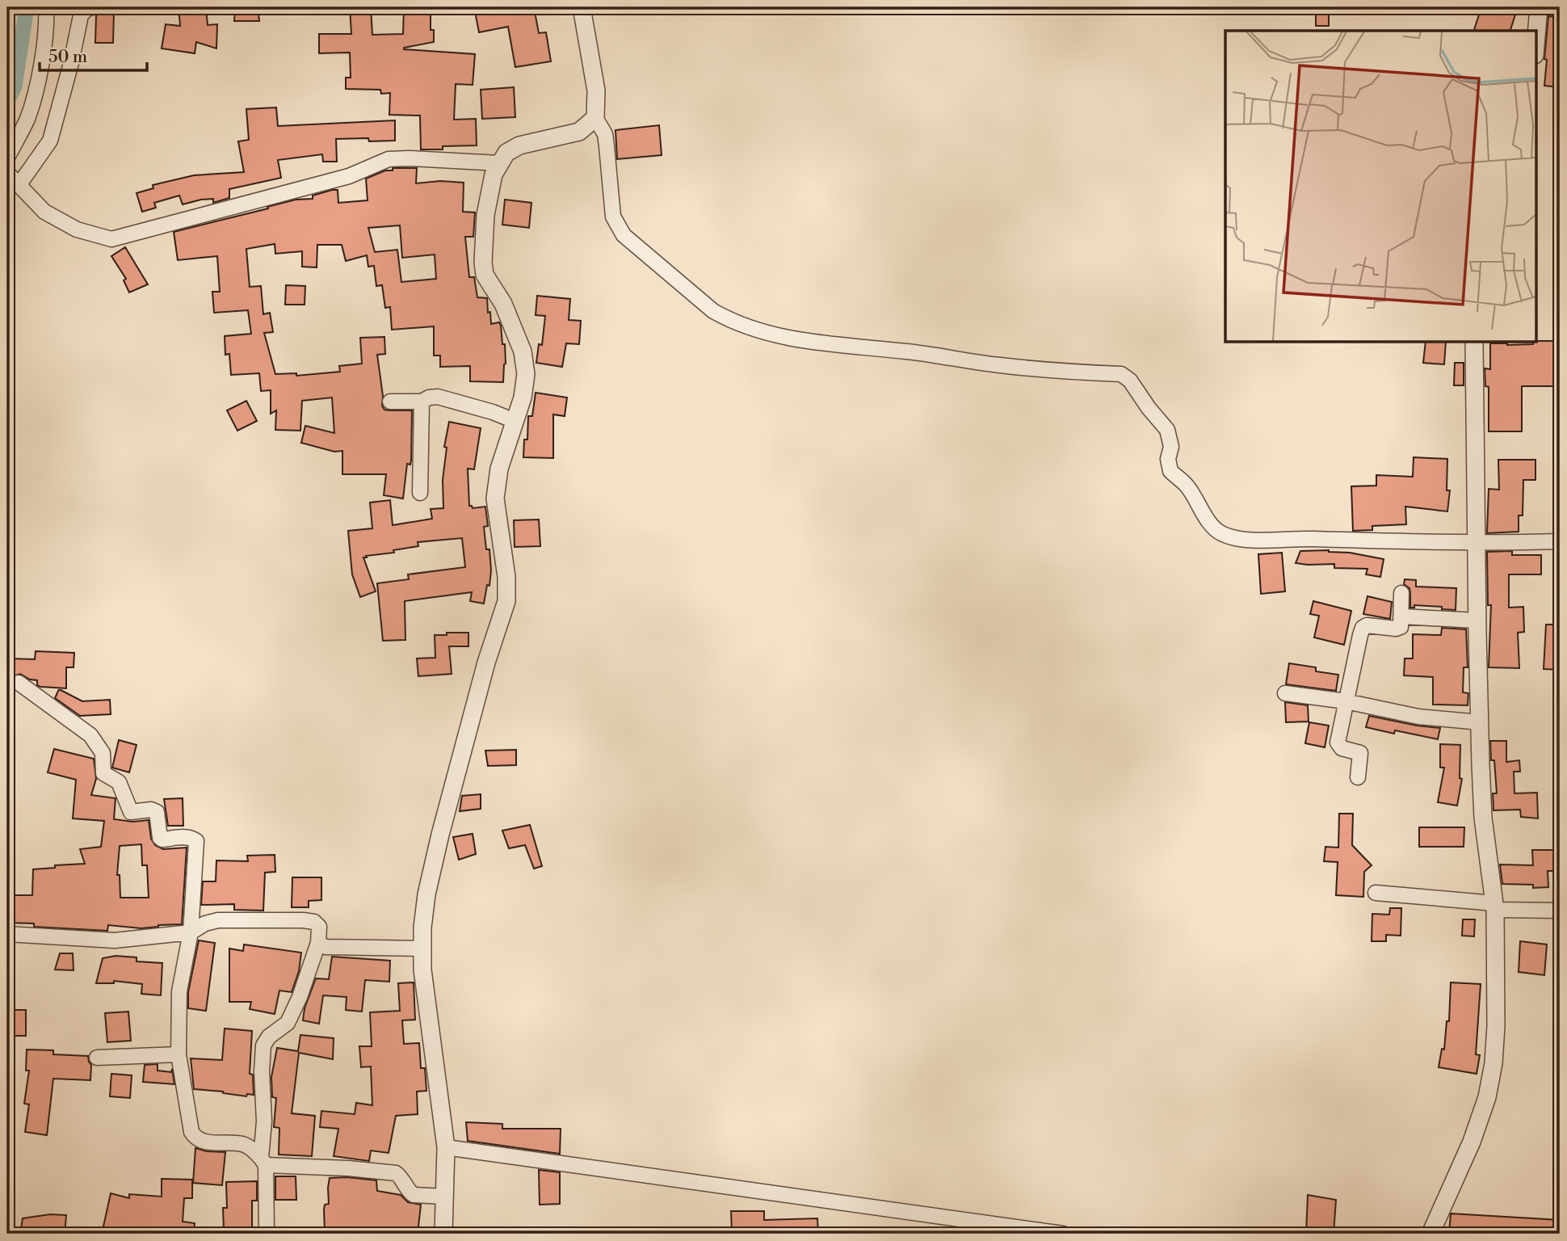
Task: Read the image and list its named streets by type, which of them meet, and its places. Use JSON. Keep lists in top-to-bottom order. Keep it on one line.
{"scale_bar":"50 m"}
